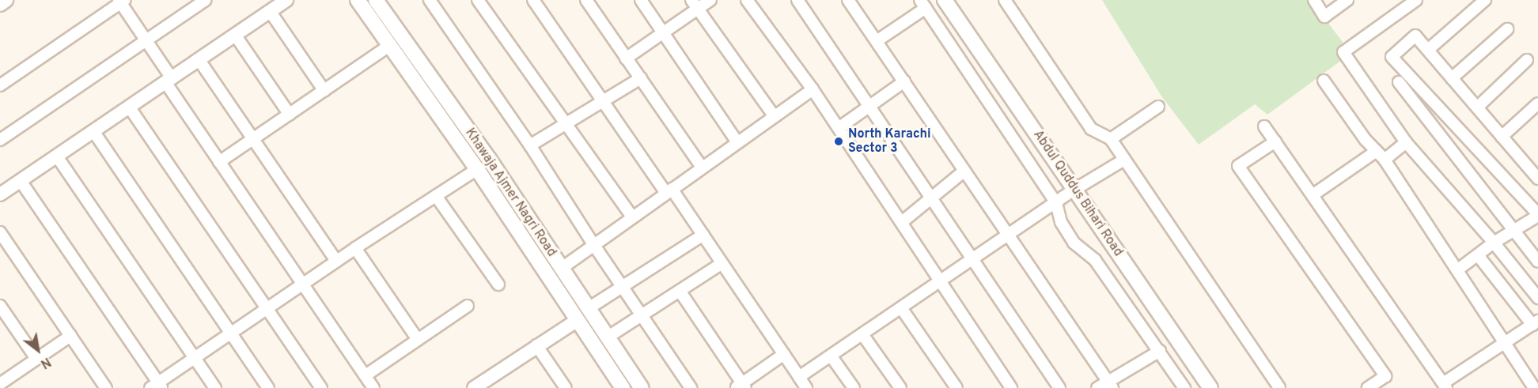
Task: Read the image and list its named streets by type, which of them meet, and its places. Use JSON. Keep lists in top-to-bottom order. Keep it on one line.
{"streets":{"main road":["Khawaja Ajmer Nagri Road","Abdul Quddus Bihari Road"]},"places":["North Karachi Sector 3"],"north":"bottom right"}
